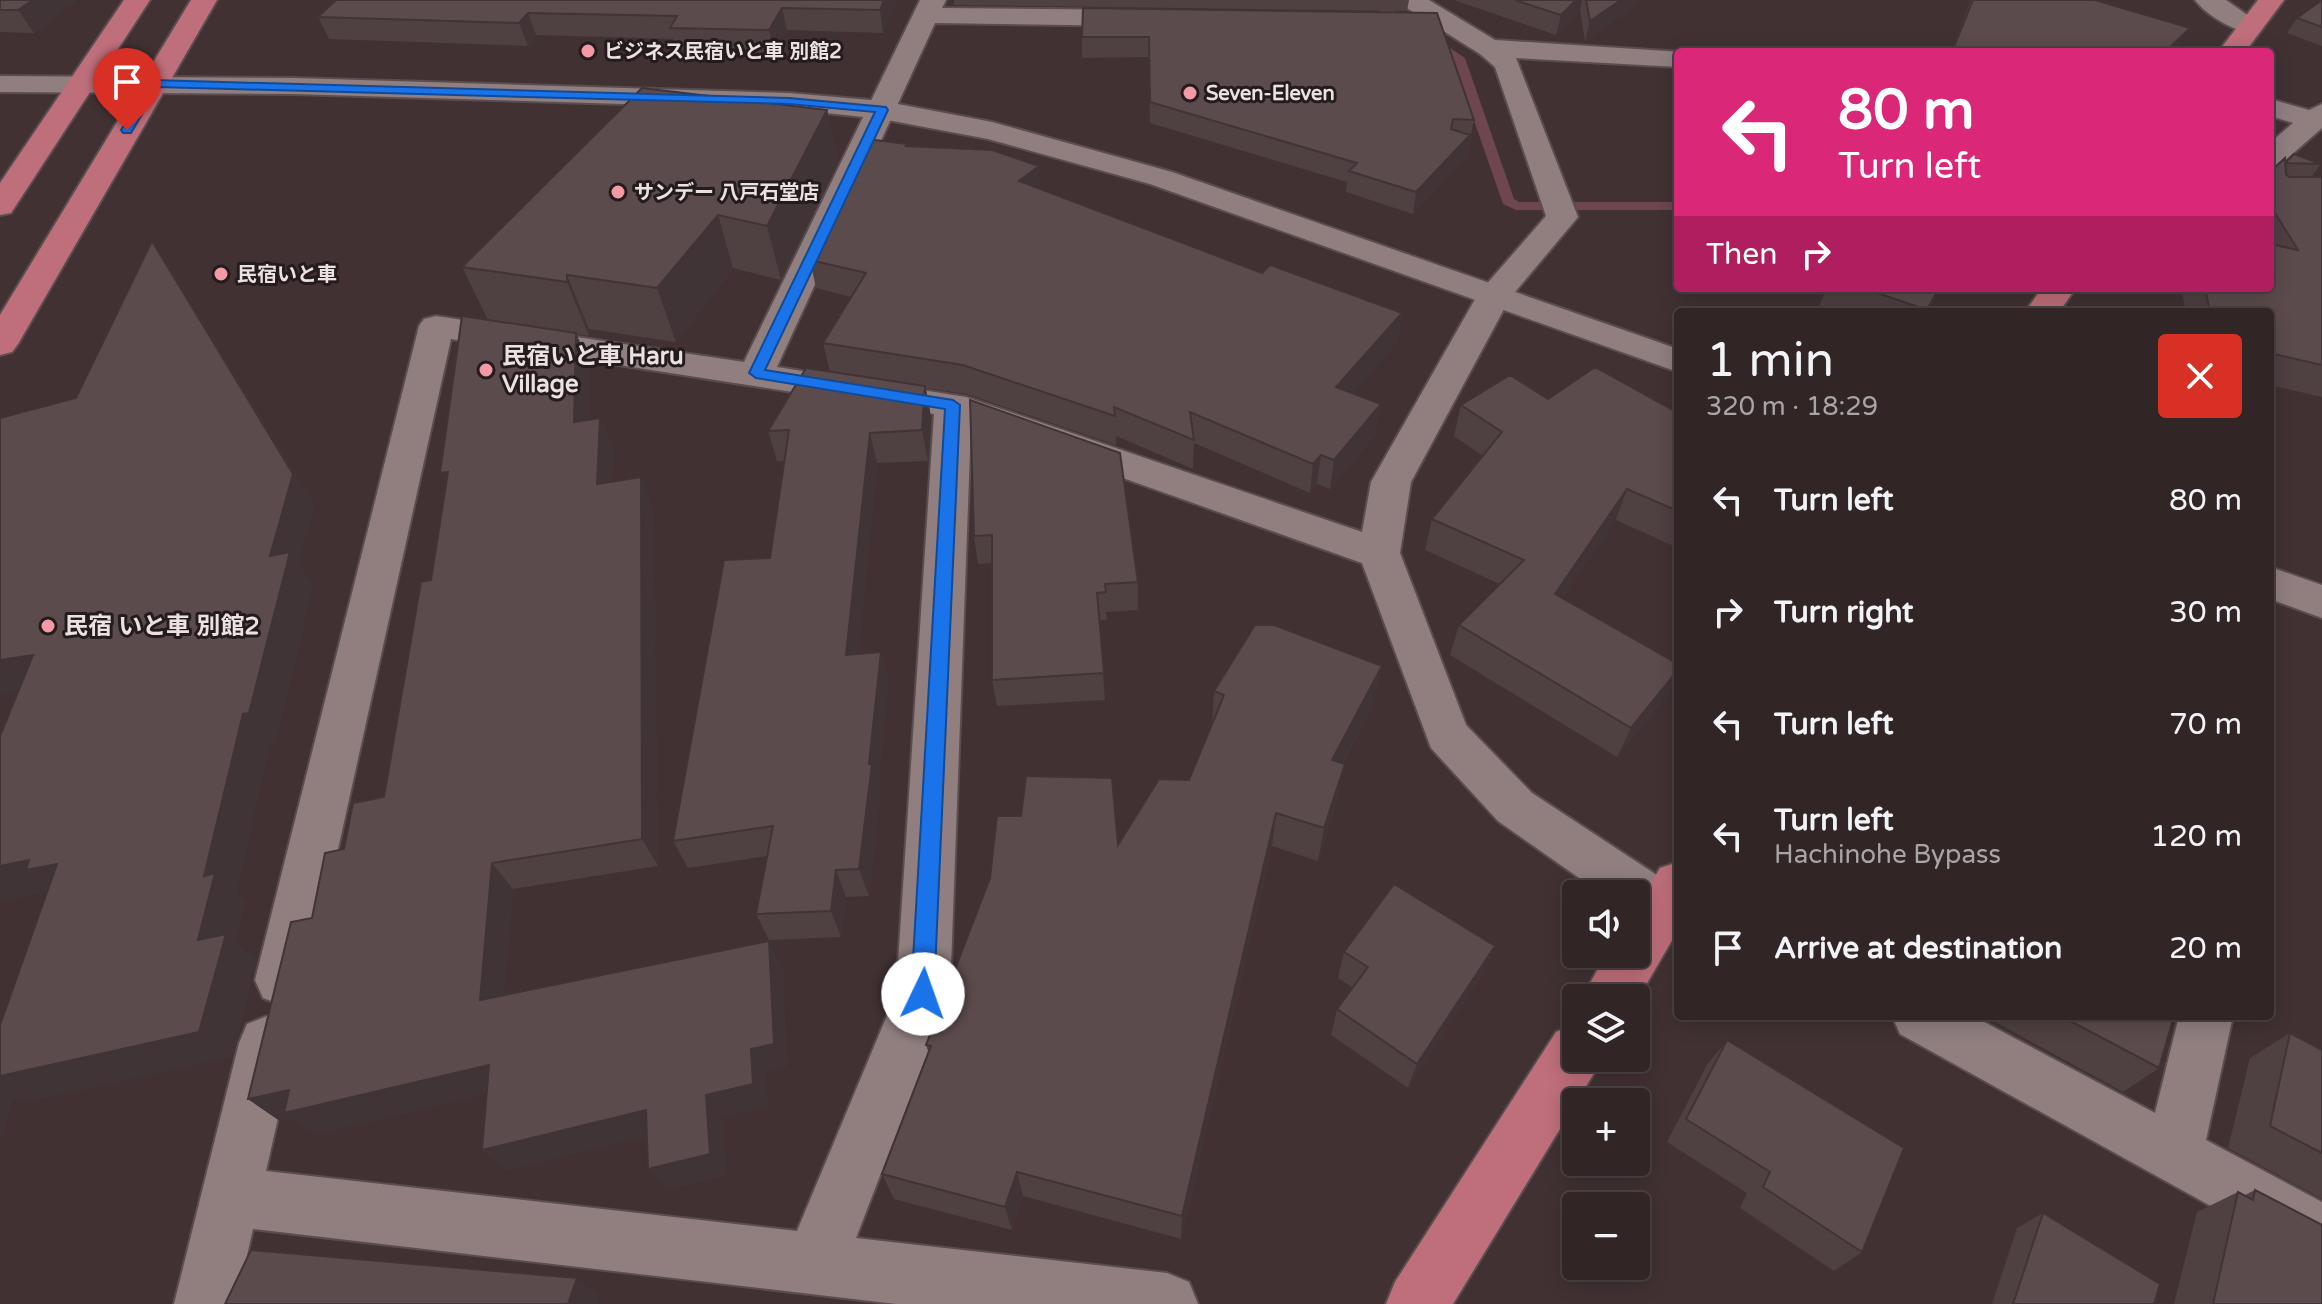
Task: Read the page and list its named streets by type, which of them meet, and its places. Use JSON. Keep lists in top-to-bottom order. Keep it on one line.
{"places":["ビジネス民宿いと車 別館2","Seven-Eleven","サンデー 八戸石堂店","民宿いと車","民宿いと車 Haru Village","民宿 いと車 別館2"],"page":{"turn":["80 m","Turn left"],"then":"Then","heading":["1 min","320 m · 18:29"],"list":[{"name":"Turn left","value":"80 m"},{"name":"Turn right","value":"30 m"},{"name":"Turn left","value":"70 m"},{"name":"Turn left","note":"Hachinohe Bypass","value":"120 m"},{"name":"Arrive at destination","value":"20 m"}],"map_buttons":["+","−"]}}
